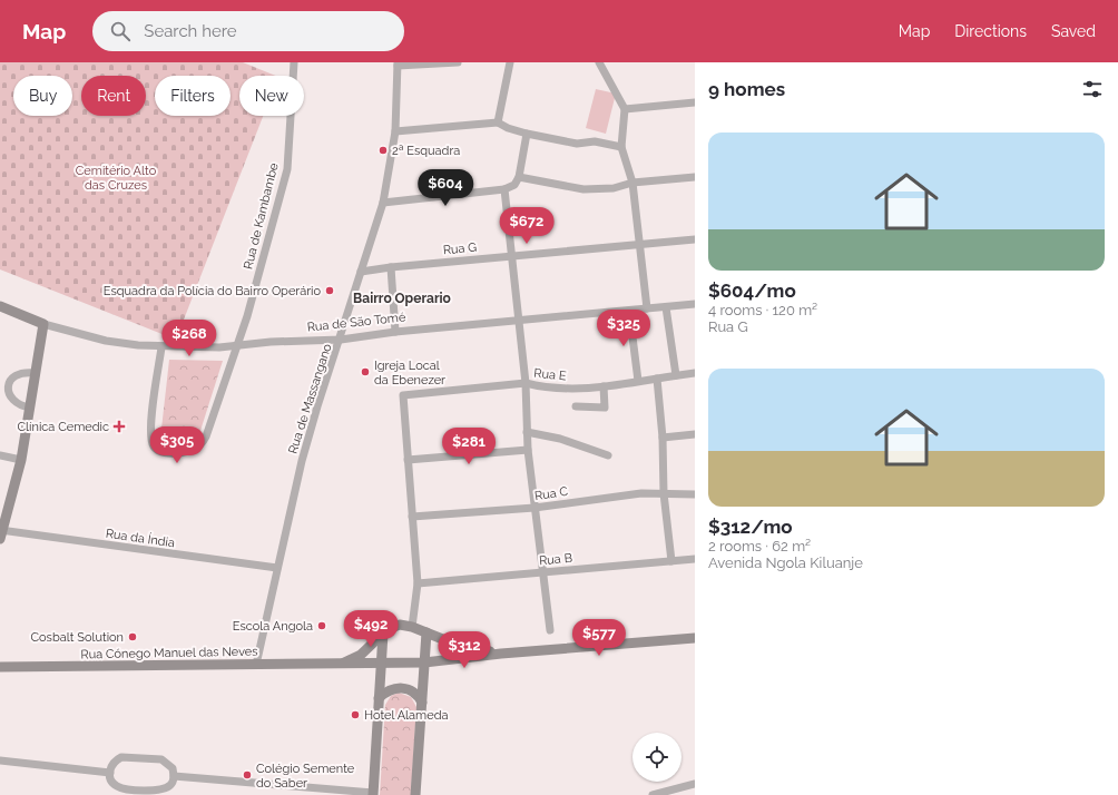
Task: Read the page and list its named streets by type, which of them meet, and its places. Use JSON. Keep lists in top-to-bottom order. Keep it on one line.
{"streets":{"main road":["Rua de São Tomé","Rua Cónego Manuel das Neves"],"street":["Rua de Kambambe","Rua G","Rua E","Rua de Massangano","Rua C","Rua da Índia","Rua B"]},"crossings":[["Rua de Kambambe","Rua de São Tomé"],["Rua G","Rua de Massangano"],["Rua de São Tomé","Rua de Massangano"],["Rua de Massangano","Rua da Índia"],["Rua de Massangano","Rua Cónego Manuel das Neves"]],"districts":["Bairro Operario"],"parks":["Cemitério Alto das Cruzes"],"places":{"other":["2ª Esquadra","Esquadra da Polícia do Bairro Operário","Igreja Local da Ebenezer","Escola Angola","Cosbalt Solution","Hotel Alameda","Colégio Semente do Saber"],"health":["Clínica Cemedic"]},"page":{"header":"Map","search":"Search here","nav":["Map","Directions","Saved"],"heading":"9 homes","chip":["Buy","Rent","Filters","New"],"list":[{"name":"$604/mo","note":"4 rooms · 120 m² · Rua G"},{"name":"$312/mo","note":"2 rooms · 62 m² · Avenida Ngola Kiluanje"}],"price":["$604","$672","$325","$268","$305","$281","$492","$577","$312"]}}
